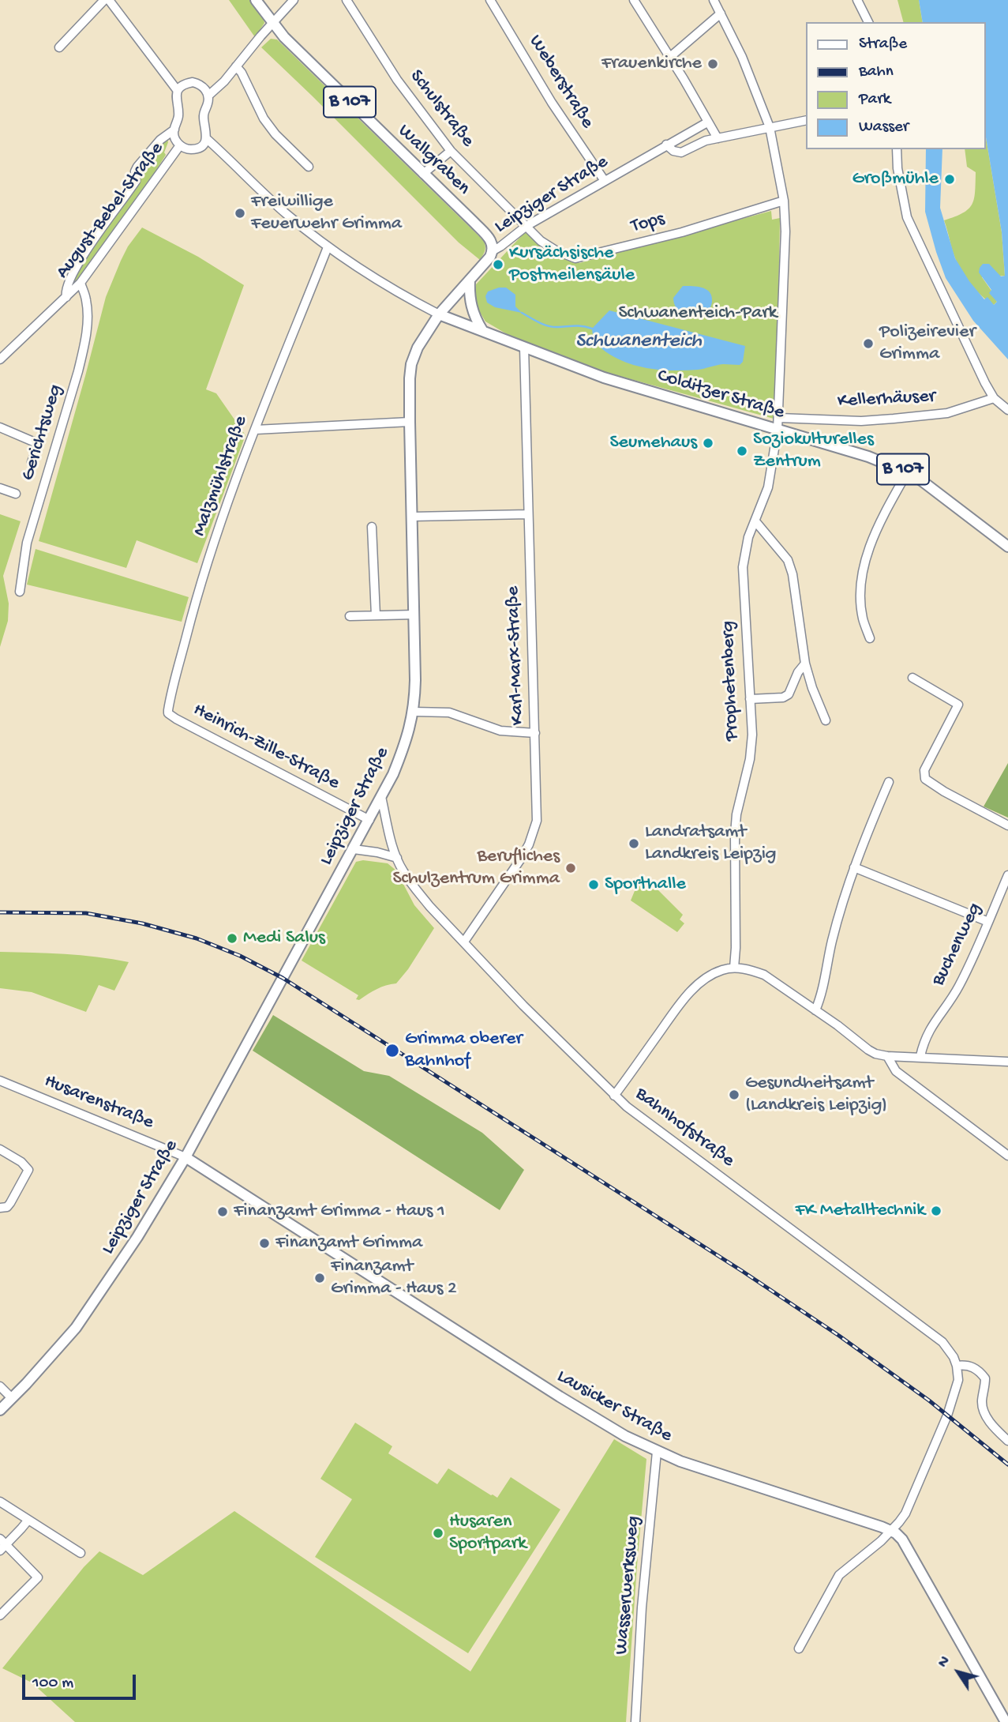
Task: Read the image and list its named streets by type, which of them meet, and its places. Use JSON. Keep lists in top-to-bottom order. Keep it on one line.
{"streets":{"main road":["B 107","Wallgraben","Leipziger Straße","Colditzer Straße","Lausicker Straße"],"street":["Weberstraße","Schulstraße","August-Bebel-Straße","Tops","Kellerhäuser","Gerichtsweg","Malzmühlstraße","Karl-Marx-Straße","Prophetenberg","Heinrich-Zille-Straße","Buchenweg","Husarenstraße","Bahnhofstraße","Wasserwerksweg"]},"crossings":[["Weberstraße","Leipziger Straße"],["Schulstraße","Leipziger Straße"],["Schulstraße","Tops"],["Wallgraben","Leipziger Straße"],["Leipziger Straße","Tops"],["Leipziger Straße","Colditzer Straße"],["Leipziger Straße","Heinrich-Zille-Straße"],["Leipziger Straße","Husarenstraße"],["Leipziger Straße","Bahnhofstraße"],["Leipziger Straße","Lausicker Straße"],["August-Bebel-Straße","Gerichtsweg"],["Tops","Prophetenberg"],["Colditzer Straße","Karl-Marx-Straße"],["Colditzer Straße","Prophetenberg"],["Kellerhäuser","Prophetenberg"],["Malzmühlstraße","Heinrich-Zille-Straße"],["Karl-Marx-Straße","Bahnhofstraße"],["Husarenstraße","Lausicker Straße"],["Lausicker Straße","Wasserwerksweg"]],"water":["Schwanenteich"],"parks":["Schwanenteich-Park"],"places":["Frauenkirche","Großmühle","Freiwillige Feuerwehr Grimma","Kursächsische Postmeilensäule","Polizeirevier Grimma","Seumehaus","Soziokulturelles Zentrum","Landratsamt Landkreis Leipzig","Berufliches Schulzentrum Grimma","Sporthalle","Medi Salus","Grimma oberer Bahnhof","Gesundheitsamt (Landkreis Leipzig)","FK Metalltechnik","Finanzamt Grimma - Haus 1","Finanzamt Grimma","Finanzamt Grimma - Haus 2","Husaren Sportpark"],"legend":["Straße","Bahn","Park","Wasser"],"scale_bar":"100 m","north":"top left"}
